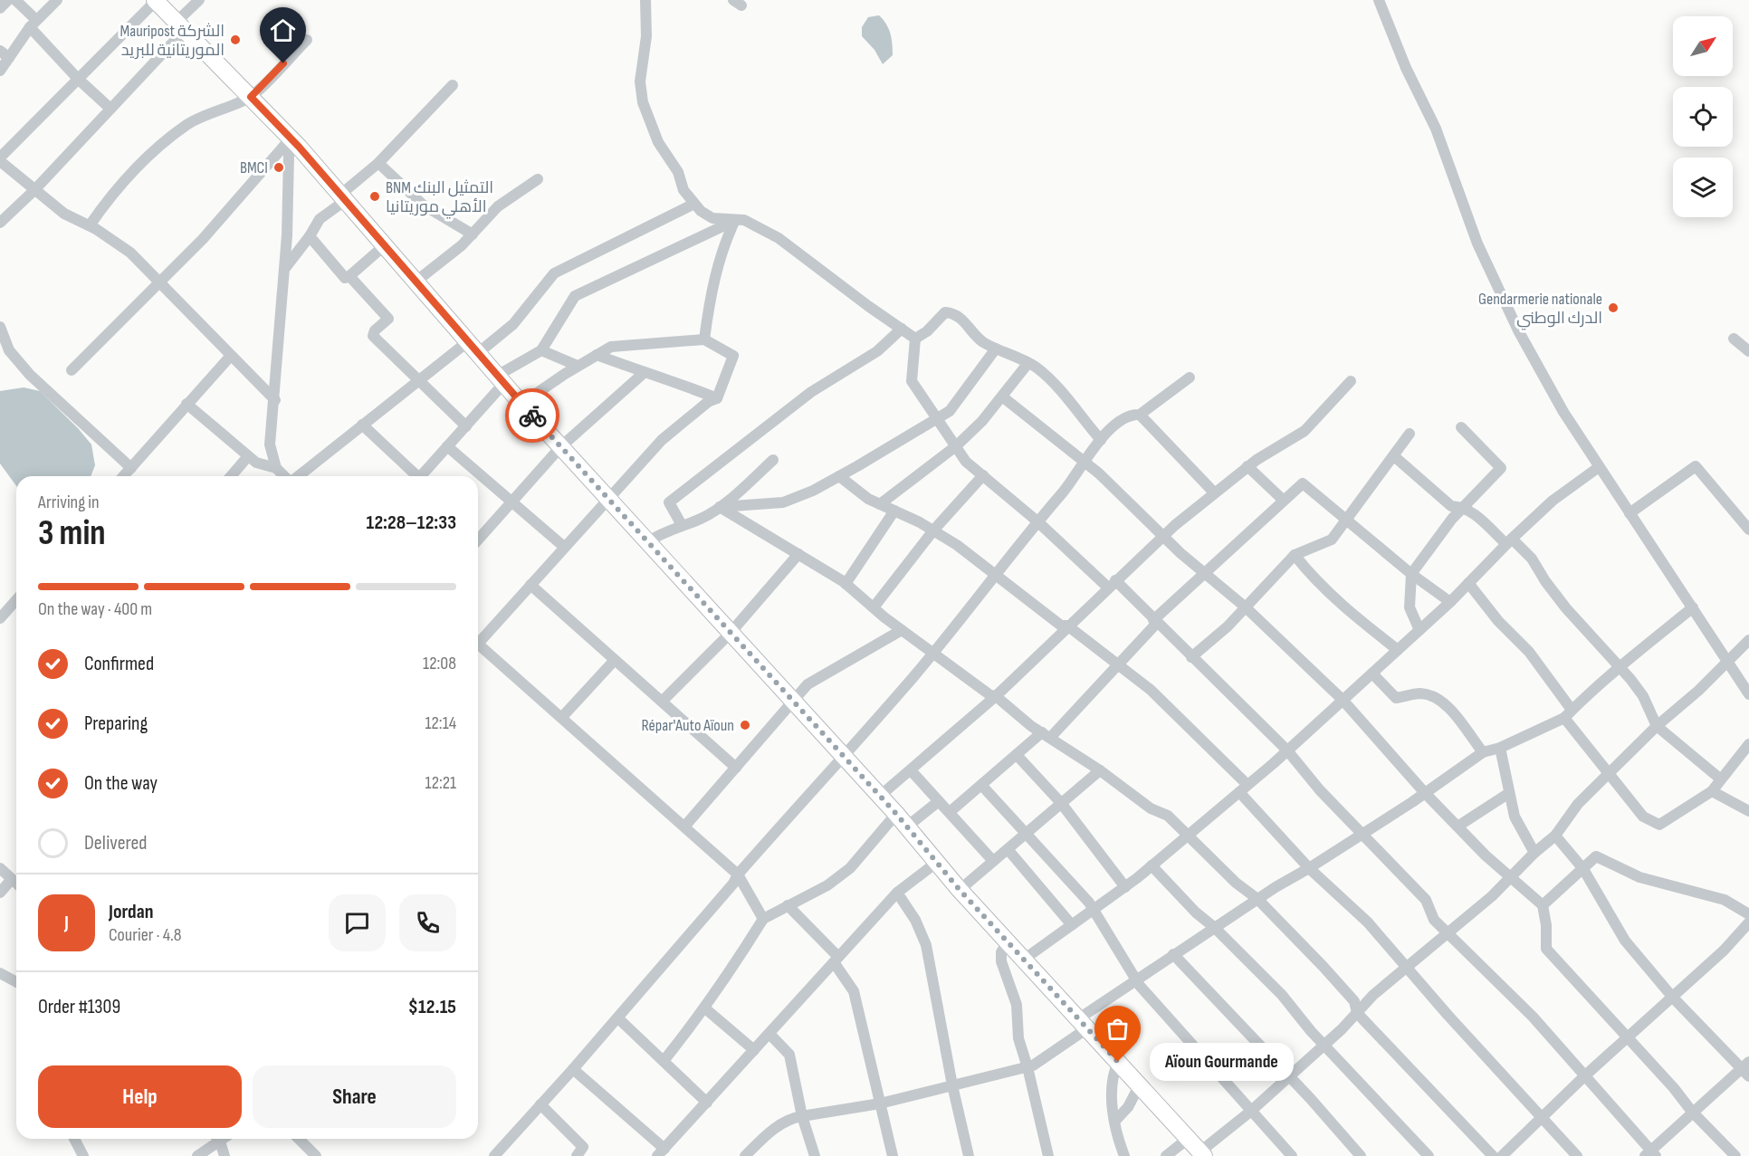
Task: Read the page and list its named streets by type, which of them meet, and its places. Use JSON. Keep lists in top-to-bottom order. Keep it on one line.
{"places":["Mauripost الشركة الموريتانية للبريد","BMCI","BNM التمثيل البنك الأهلي موريتانيا","Gendarmerie nationale الدرك الوطني","Répar'Auto Aïoun","Aïoun Gourmande"],"north":"top right","page":{"heading":["3 min","Arriving in","12:28–12:33"],"panel":["Jordan","Courier · 4.8","Order #1309","$12.15"],"bar":"On the way · 400 m","list":[["Confirmed","12:08"],["Preparing","12:14"],["On the way","12:21"],"Delivered"],"round":"J","bubble":"Aïoun Gourmande","buttons":["Help","Share"]}}
